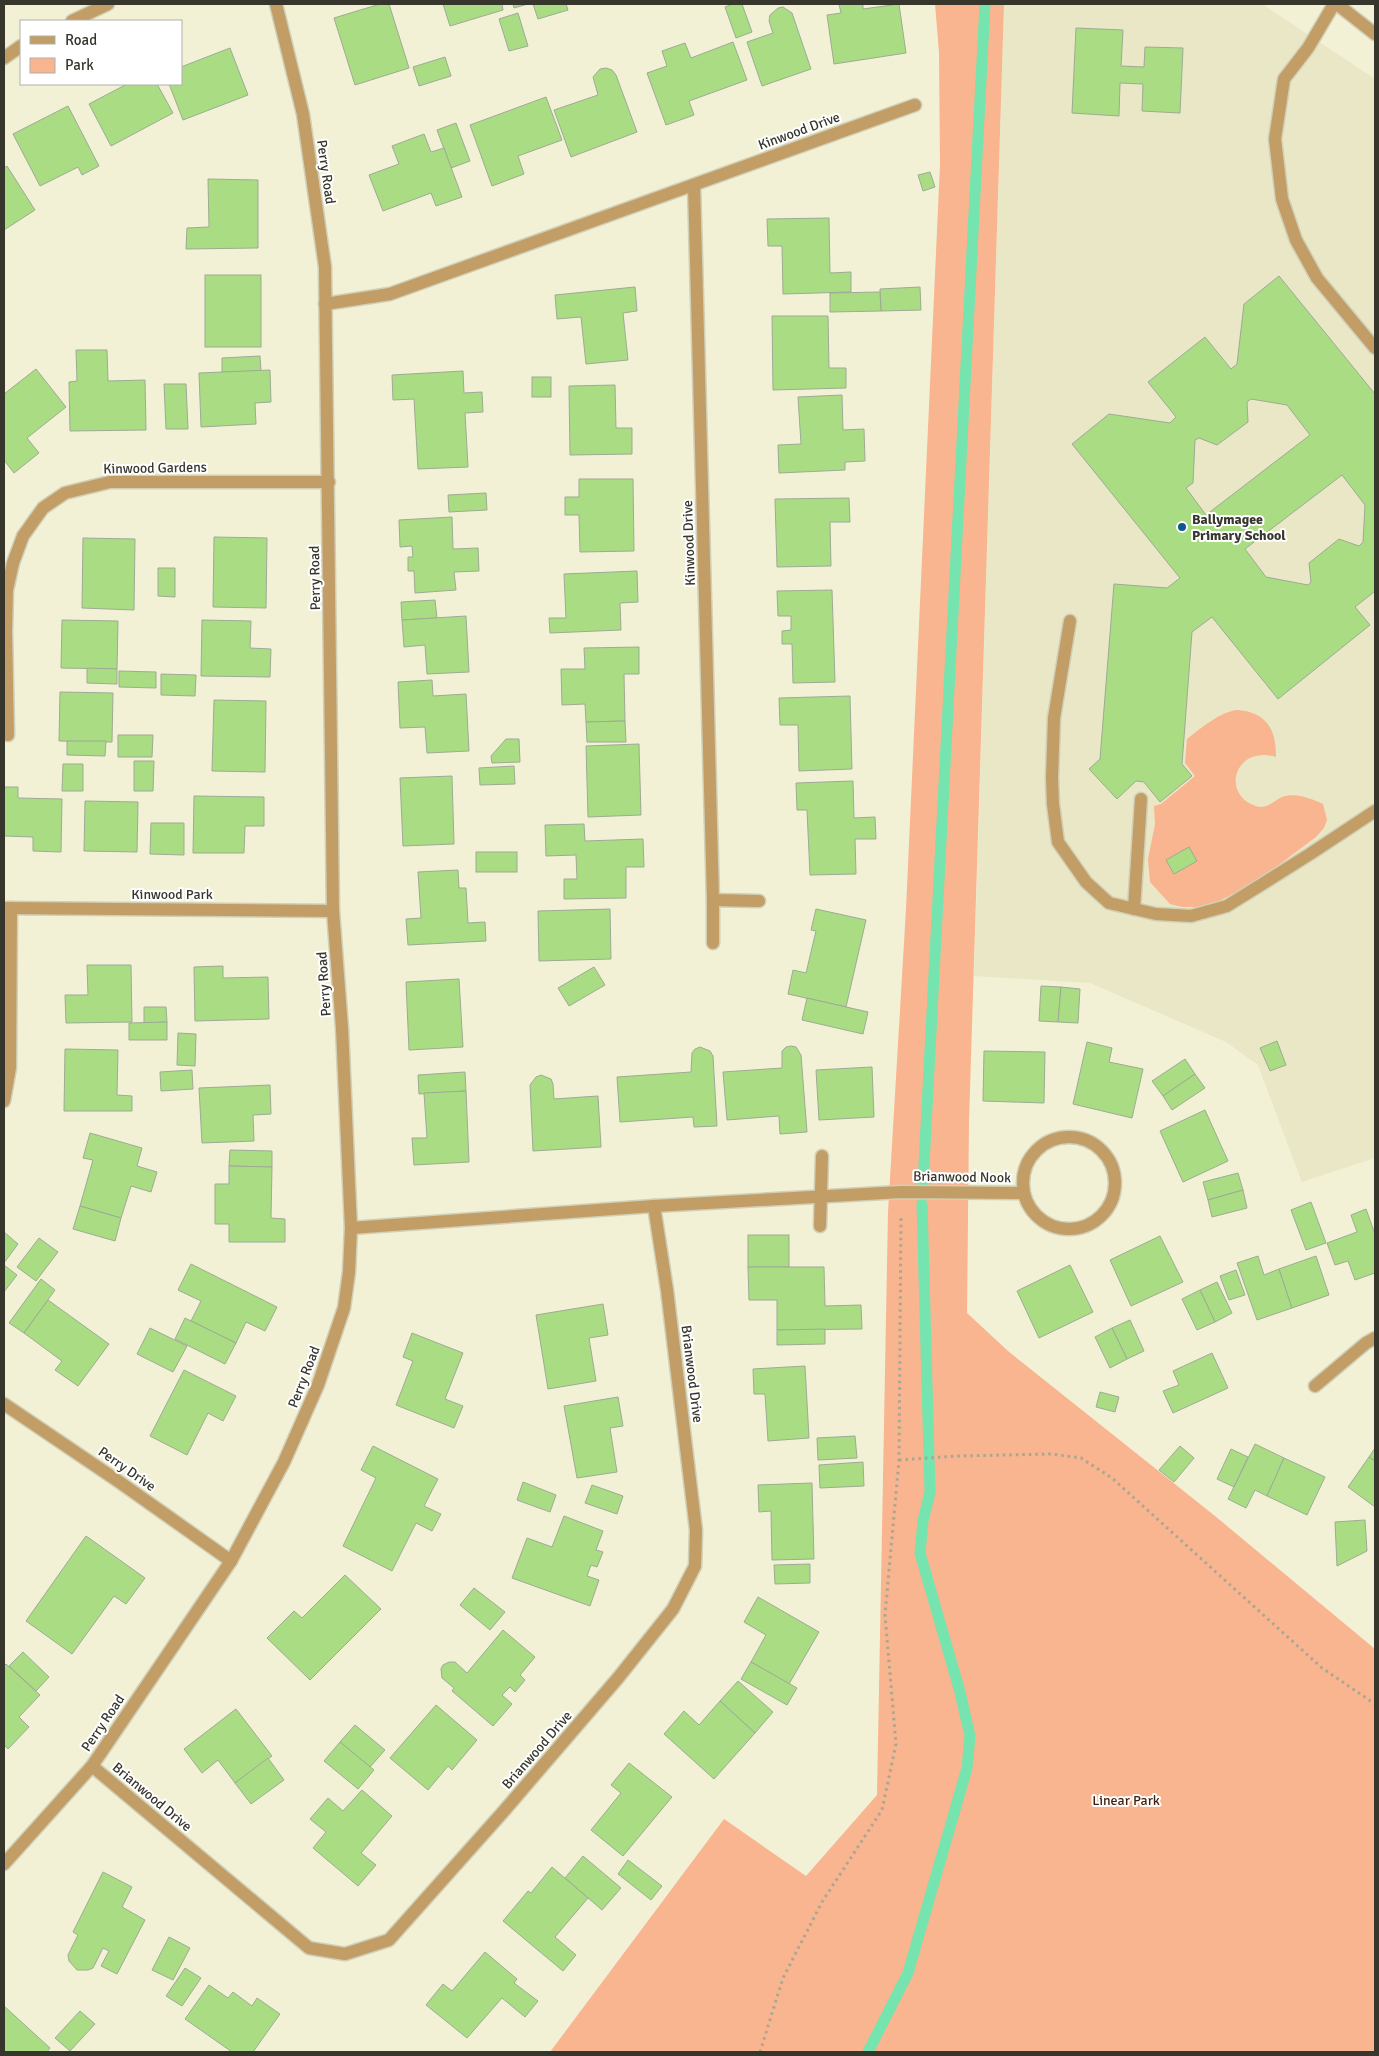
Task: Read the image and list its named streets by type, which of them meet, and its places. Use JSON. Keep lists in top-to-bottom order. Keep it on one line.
{"streets":{"street":["Kinwood Drive","Perry Road","Kinwood Gardens","Kinwood Park","Brianwood Nook","Brianwood Drive","Perry Drive"]},"crossings":[["Kinwood Drive","Perry Road"],["Perry Road","Kinwood Gardens"],["Perry Road","Kinwood Park"],["Perry Road","Brianwood Drive"],["Perry Road","Perry Drive"]],"parks":["Linear Park"],"places":["Ballymagee Primary School"],"legend":["Road","Park"]}
